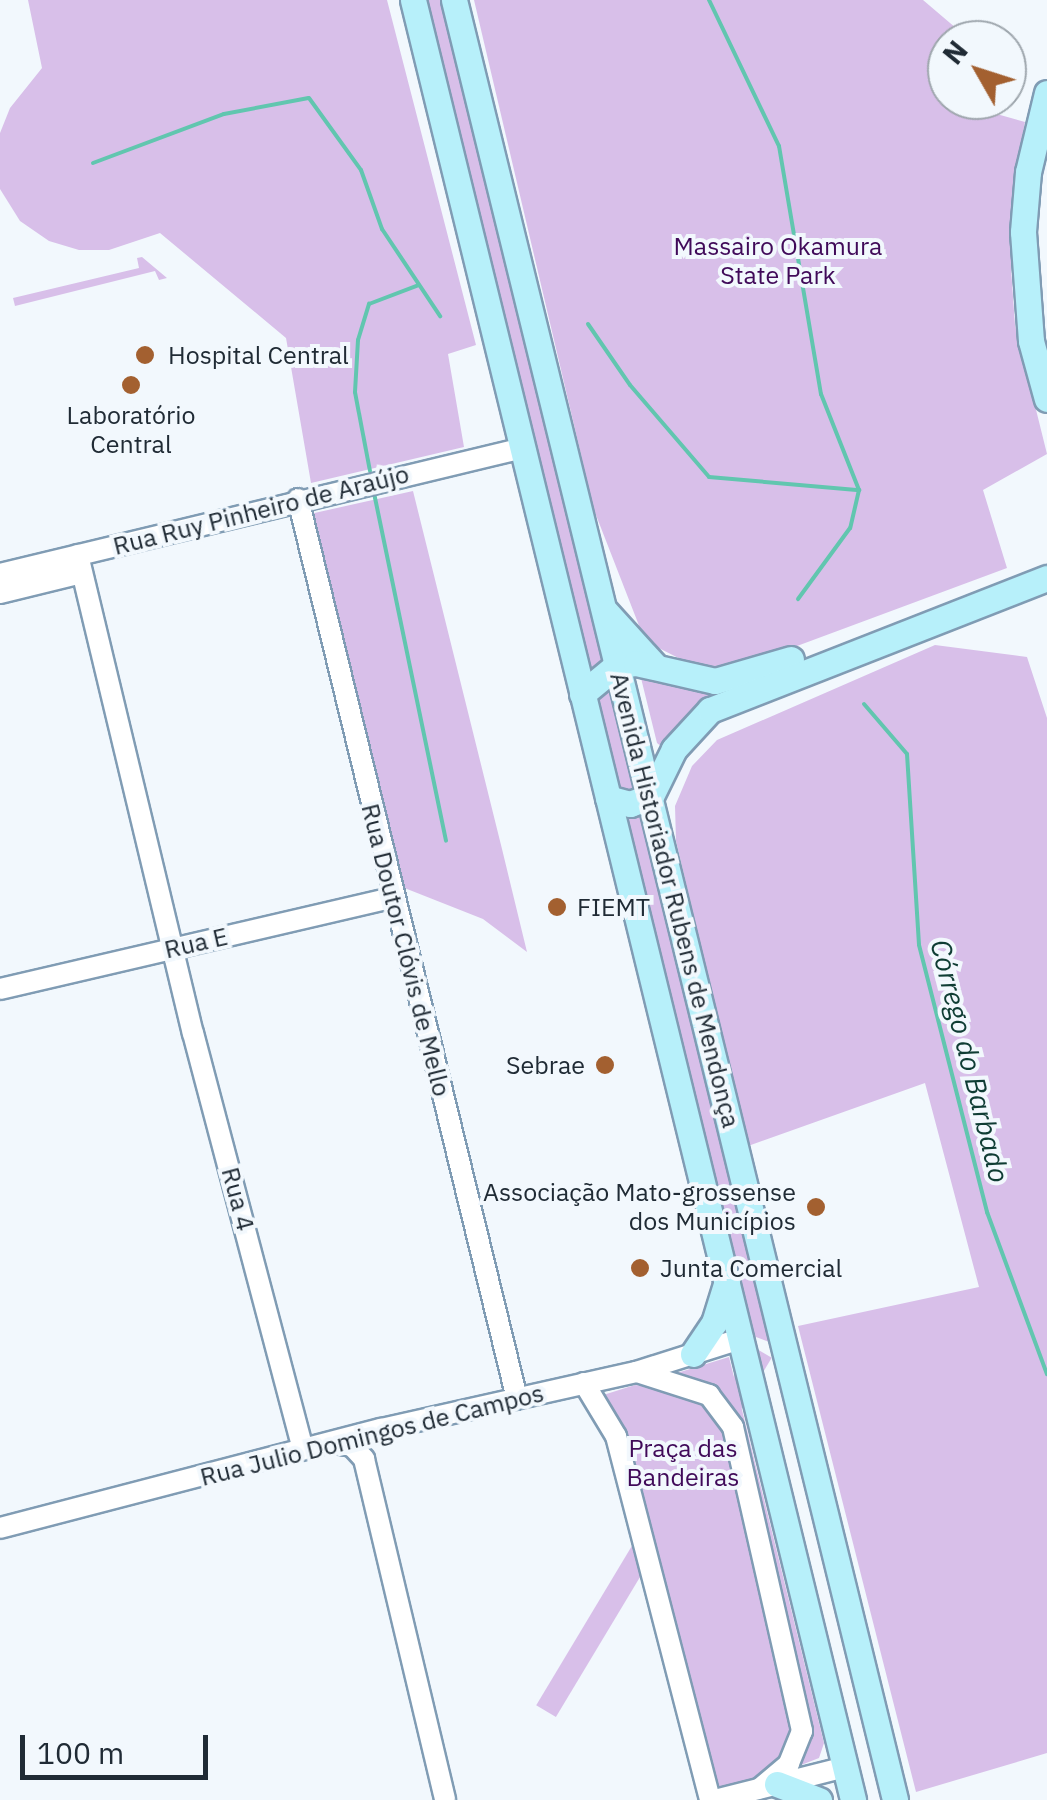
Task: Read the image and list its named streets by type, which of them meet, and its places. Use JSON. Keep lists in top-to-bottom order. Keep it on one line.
{"streets":{"main road":["Avenida Historiador Rubens de Mendonça"],"street":["Rua Ruy Pinheiro de Araújo","Rua E","Rua Doutor Clóvis de Mello","Rua 4","Rua Julio Domingos de Campos"]},"crossings":[["Rua Ruy Pinheiro de Araújo","Avenida Historiador Rubens de Mendonça"],["Rua Ruy Pinheiro de Araújo","Rua Doutor Clóvis de Mello"],["Rua Ruy Pinheiro de Araújo","Rua 4"],["Avenida Historiador Rubens de Mendonça","Rua Julio Domingos de Campos"],["Rua E","Rua Doutor Clóvis de Mello"],["Rua E","Rua 4"],["Rua Doutor Clóvis de Mello","Rua Julio Domingos de Campos"],["Rua 4","Rua Julio Domingos de Campos"]],"water":["Córrego do Barbado"],"parks":["Massairo Okamura State Park","Praça das Bandeiras"],"places":["Hospital Central","Laboratório Central","FIEMT","Sebrae","Associação Mato-grossense dos Municípios","Junta Comercial"],"scale_bar":"100 m","north":"top left"}
